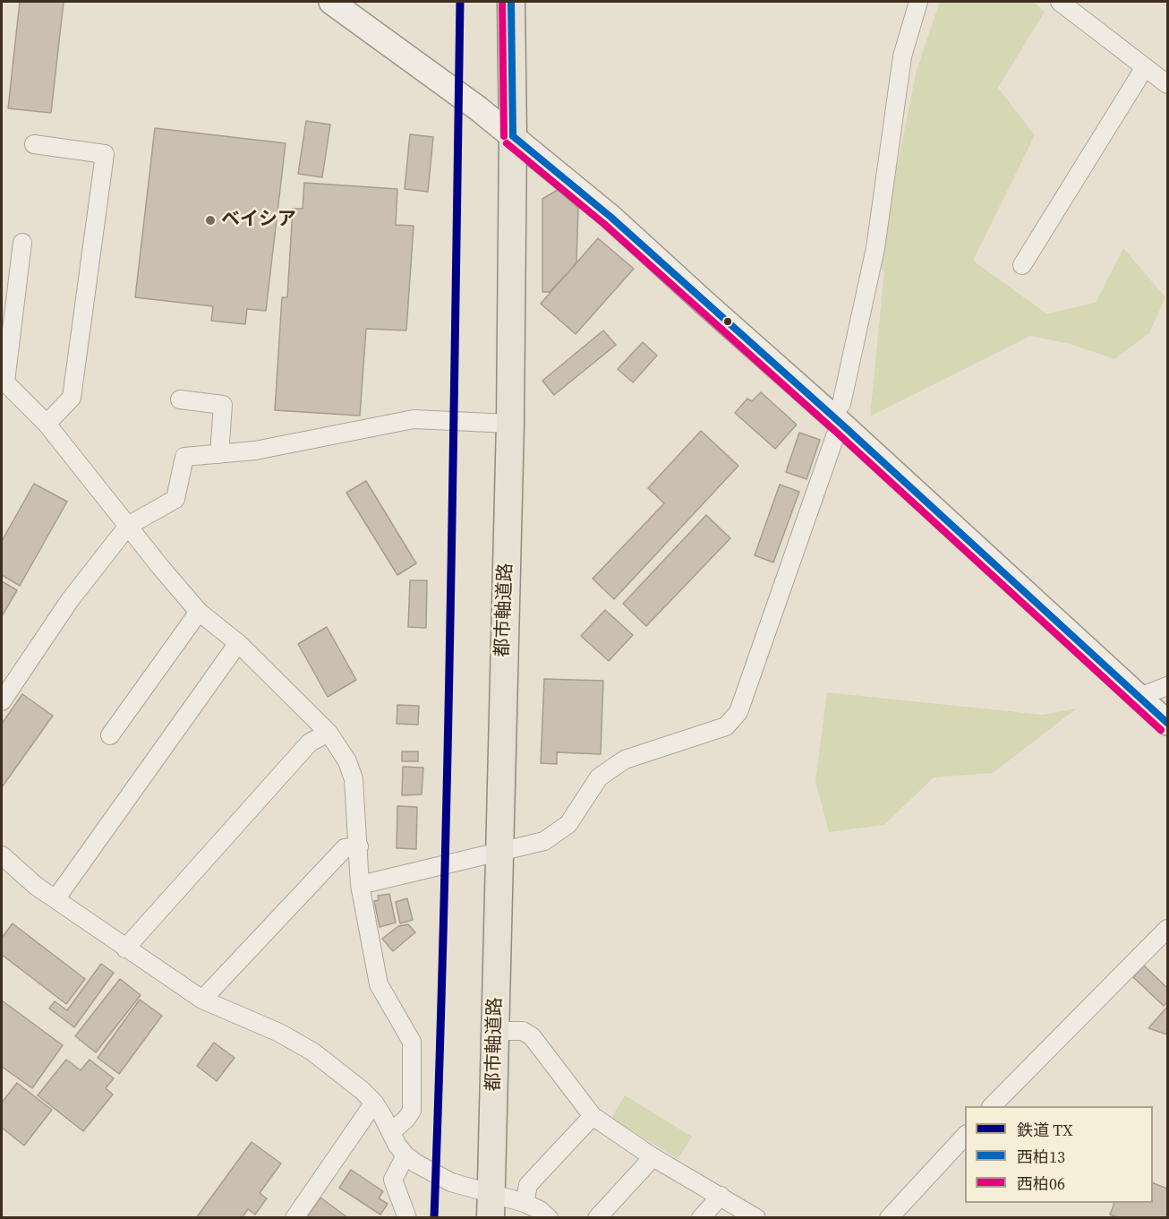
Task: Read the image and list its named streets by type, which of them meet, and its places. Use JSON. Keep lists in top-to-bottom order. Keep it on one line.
{"streets":{"main road":["都市軸道路"]},"places":["ベイシア"],"lines":["rail line TX","transit line 西柏13","transit line 西柏06"],"legend":["鉄道 TX","西柏13","西柏06"]}
